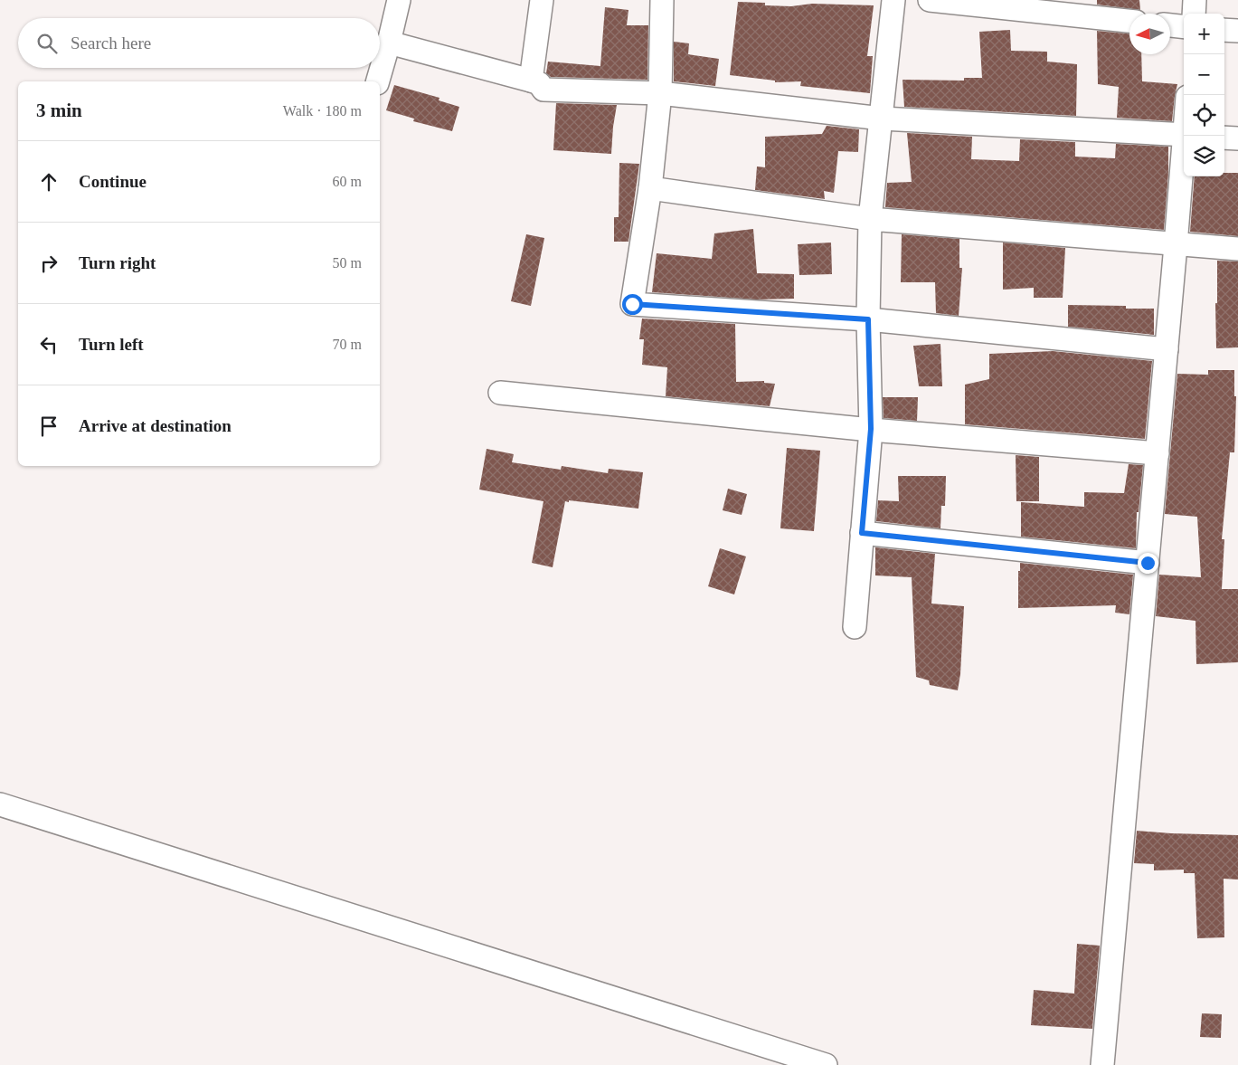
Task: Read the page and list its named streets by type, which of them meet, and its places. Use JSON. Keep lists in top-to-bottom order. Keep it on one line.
{"north":"left","page":{"map_buttons":["+","−"],"search":"Search here","heading":["3 min","Walk · 180 m"],"list":[["Continue","60 m"],["Turn right","50 m"],["Turn left","70 m"],"Arrive at destination"]}}
